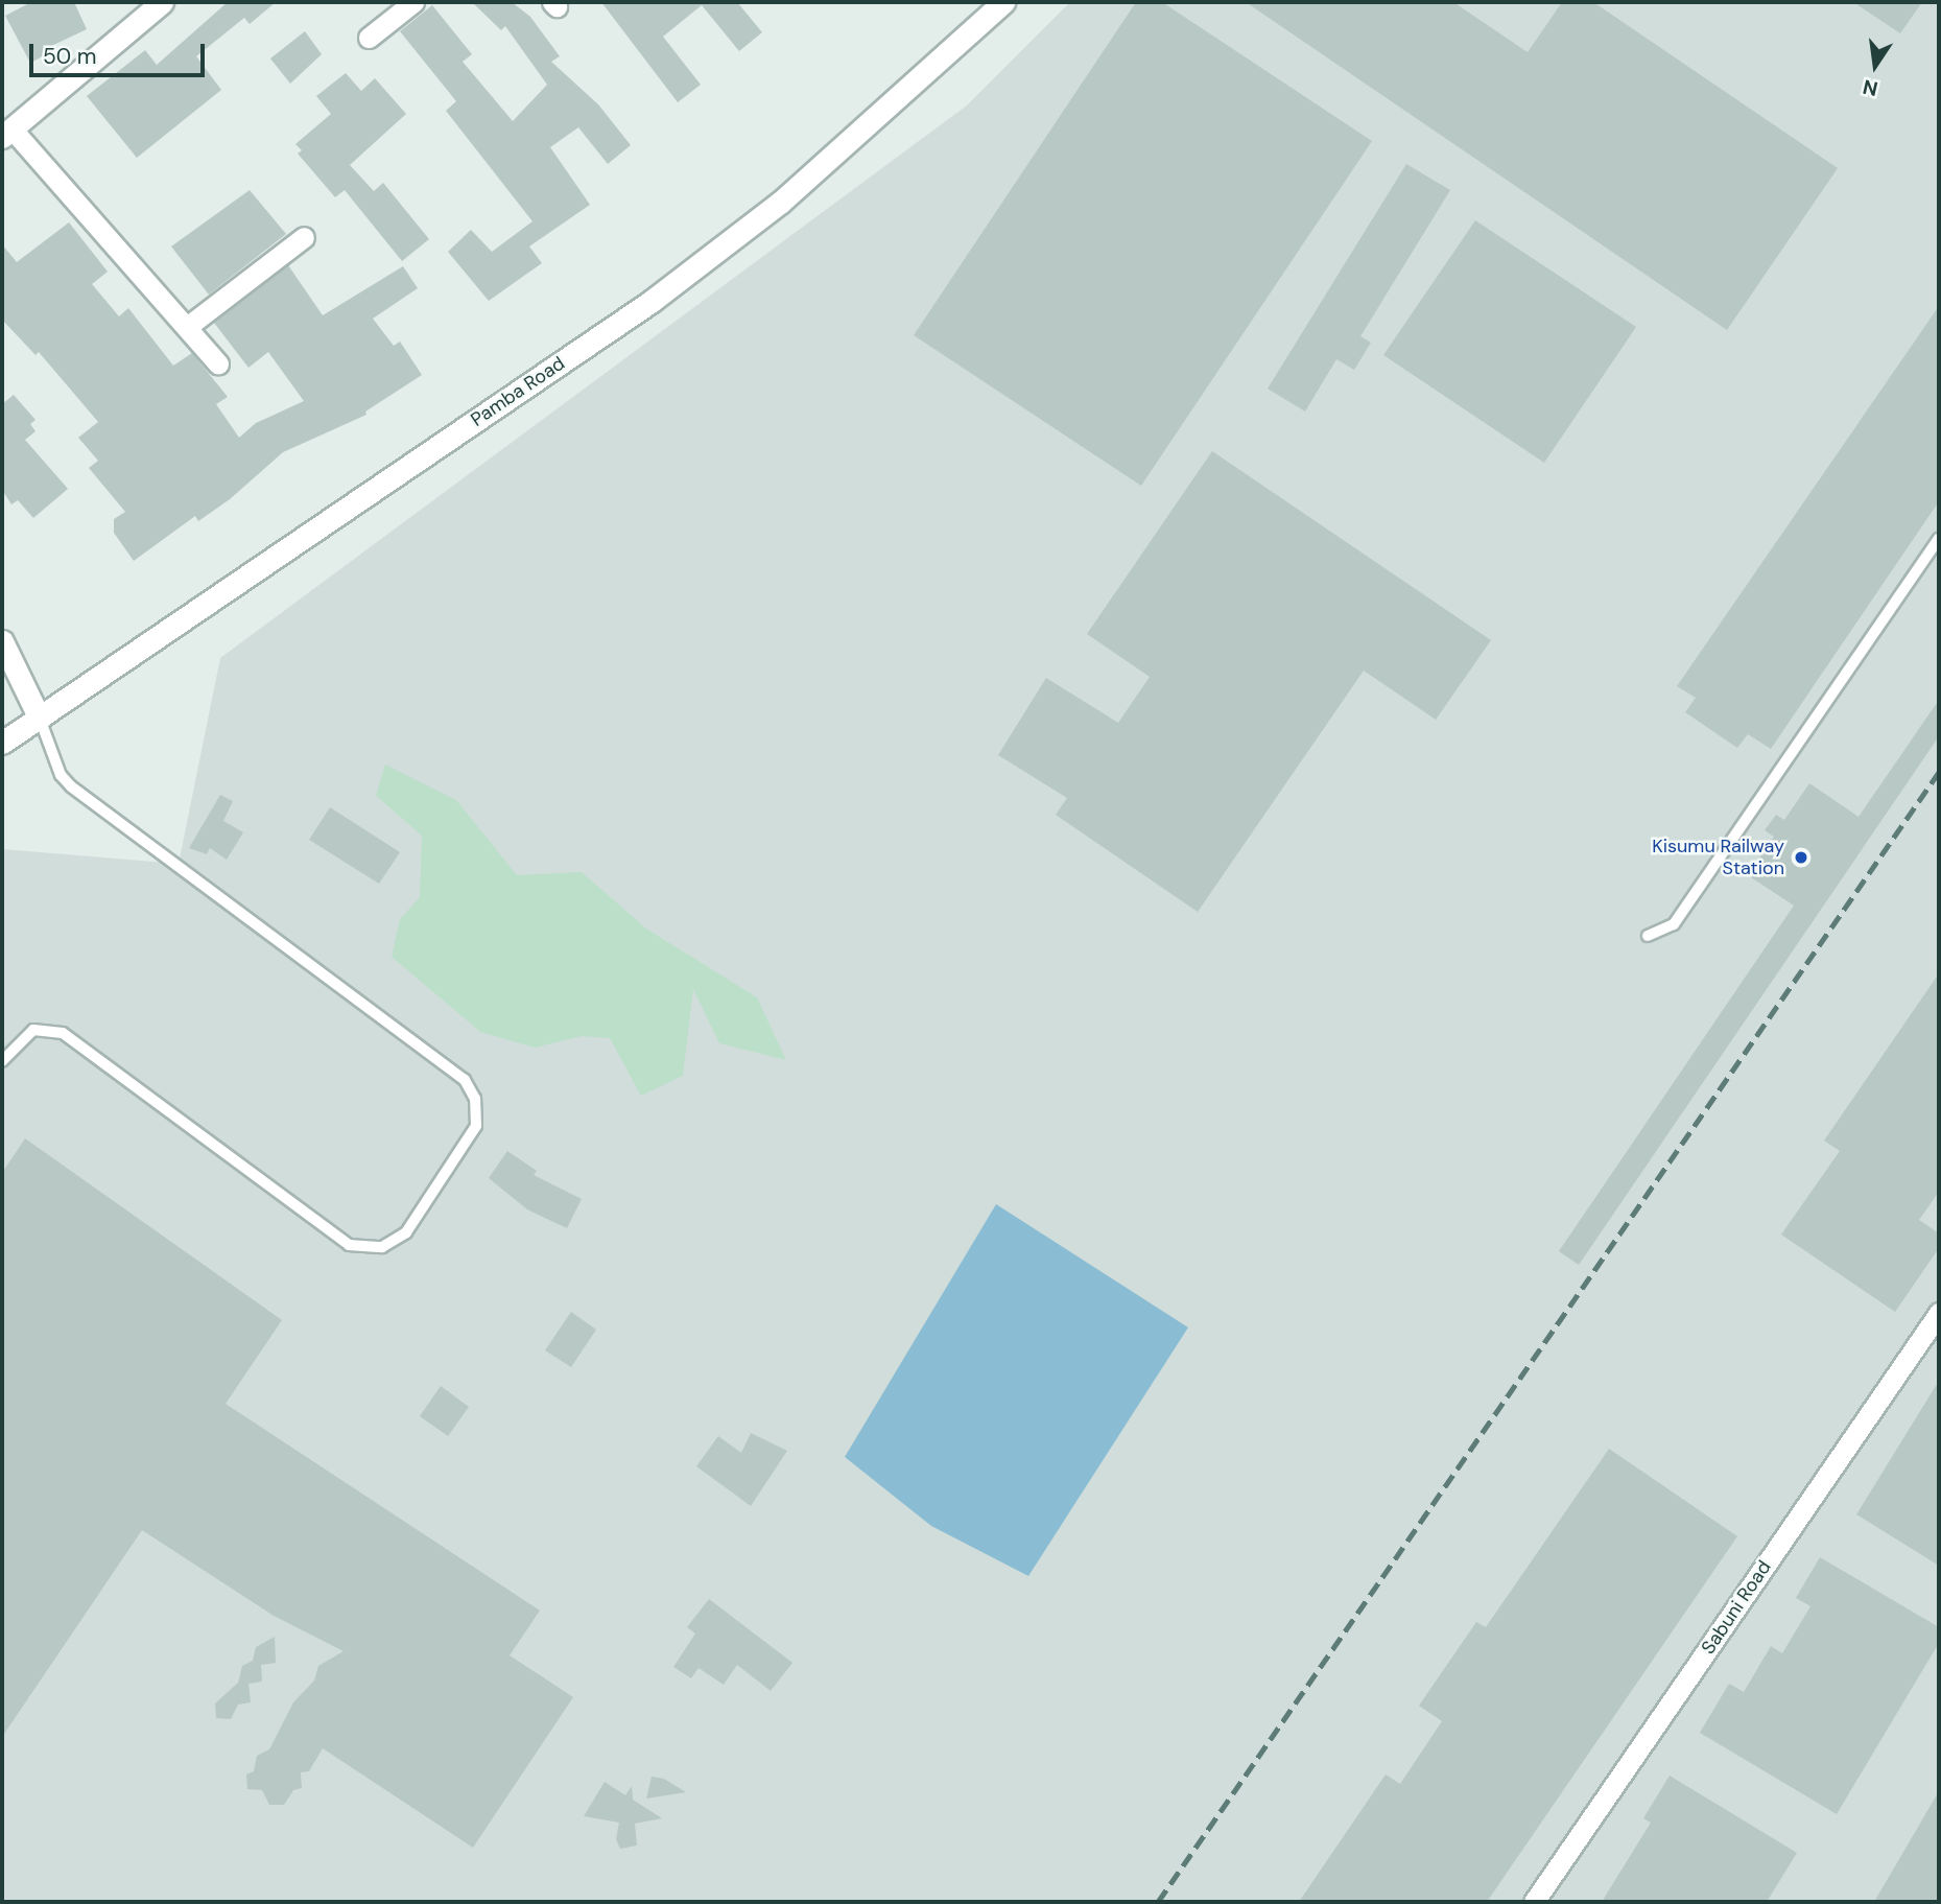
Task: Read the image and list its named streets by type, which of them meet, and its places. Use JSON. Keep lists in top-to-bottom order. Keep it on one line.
{"streets":{"main road":["Pamba Road"],"street":["Sabuni Road"]},"places":["Kisumu Railway Station"],"scale_bar":"50 m","north":"bottom"}
